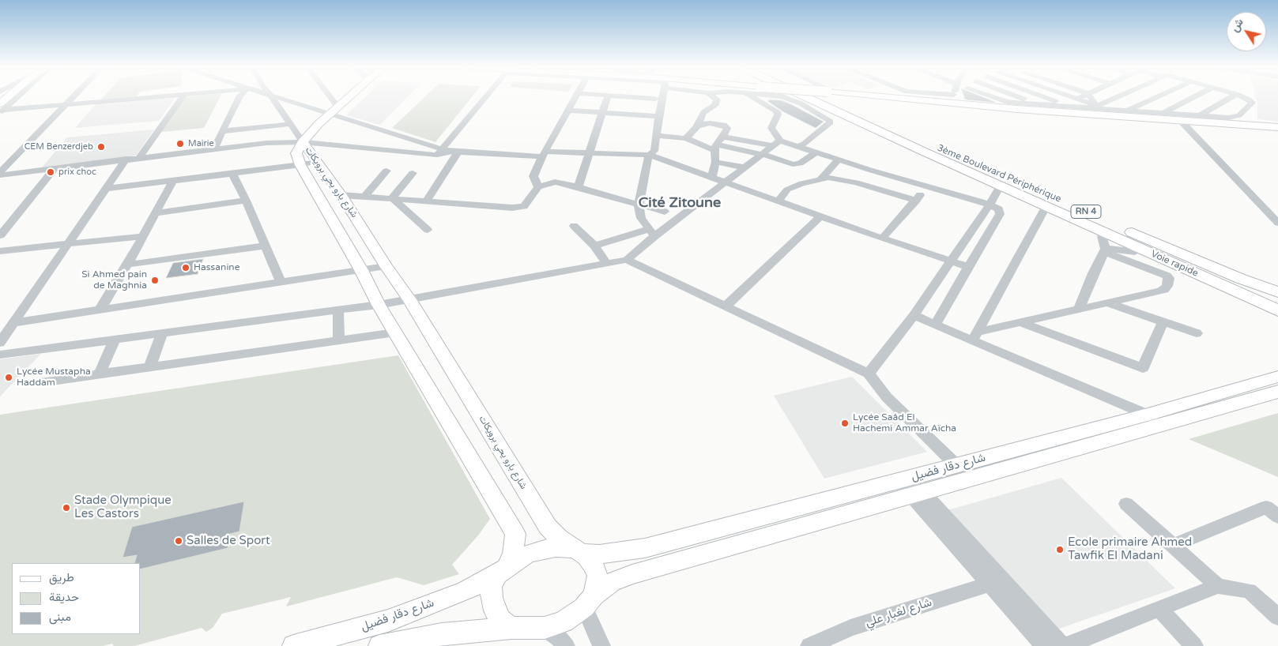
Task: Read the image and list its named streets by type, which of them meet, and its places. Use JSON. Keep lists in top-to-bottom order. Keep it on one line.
{"streets":{"highway":["3ème Boulevard Périphérique","RN 4","Voie rapide"],"main road":["شارع بارو يحي برويكات","شارع دقار فضيل"],"street":["شارع لغبار علي"]},"crossings":[["3ème Boulevard Périphérique","Voie rapide"],["شارع بارو يحي برويكات","شارع دقار فضيل"]],"districts":["Cité Zitoune"],"places":["Mairie","CEM Benzerdjeb","prix choc","Hassanine","Si Ahmed pain de Maghnia","Lycée Mustapha Haddam","Lycée Saâd El Hachemi Ammar Aïcha","Stade Olympique Les Castors","Salles de Sport","Ecole primaire Ahmed Tawfik El Madani"],"legend":["طريق","حديقة","مبنى"],"north":"top left"}
